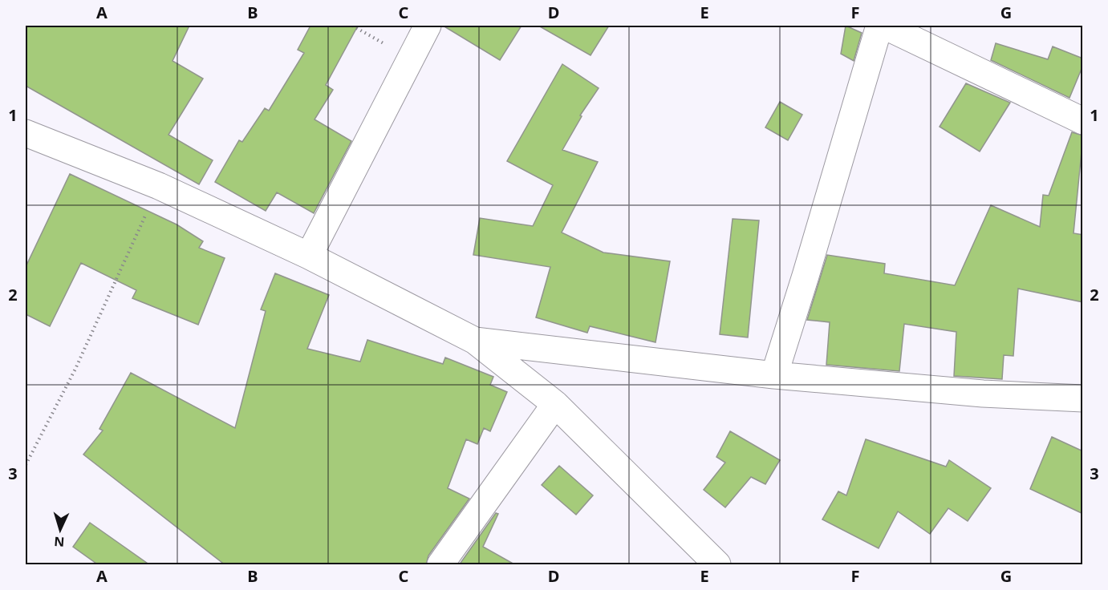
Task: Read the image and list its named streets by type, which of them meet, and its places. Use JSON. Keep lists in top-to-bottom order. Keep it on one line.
{"north":"bottom","grid":{"columns":["A","B","C","D","E","F","G"],"rows":["1","2","3"]}}
